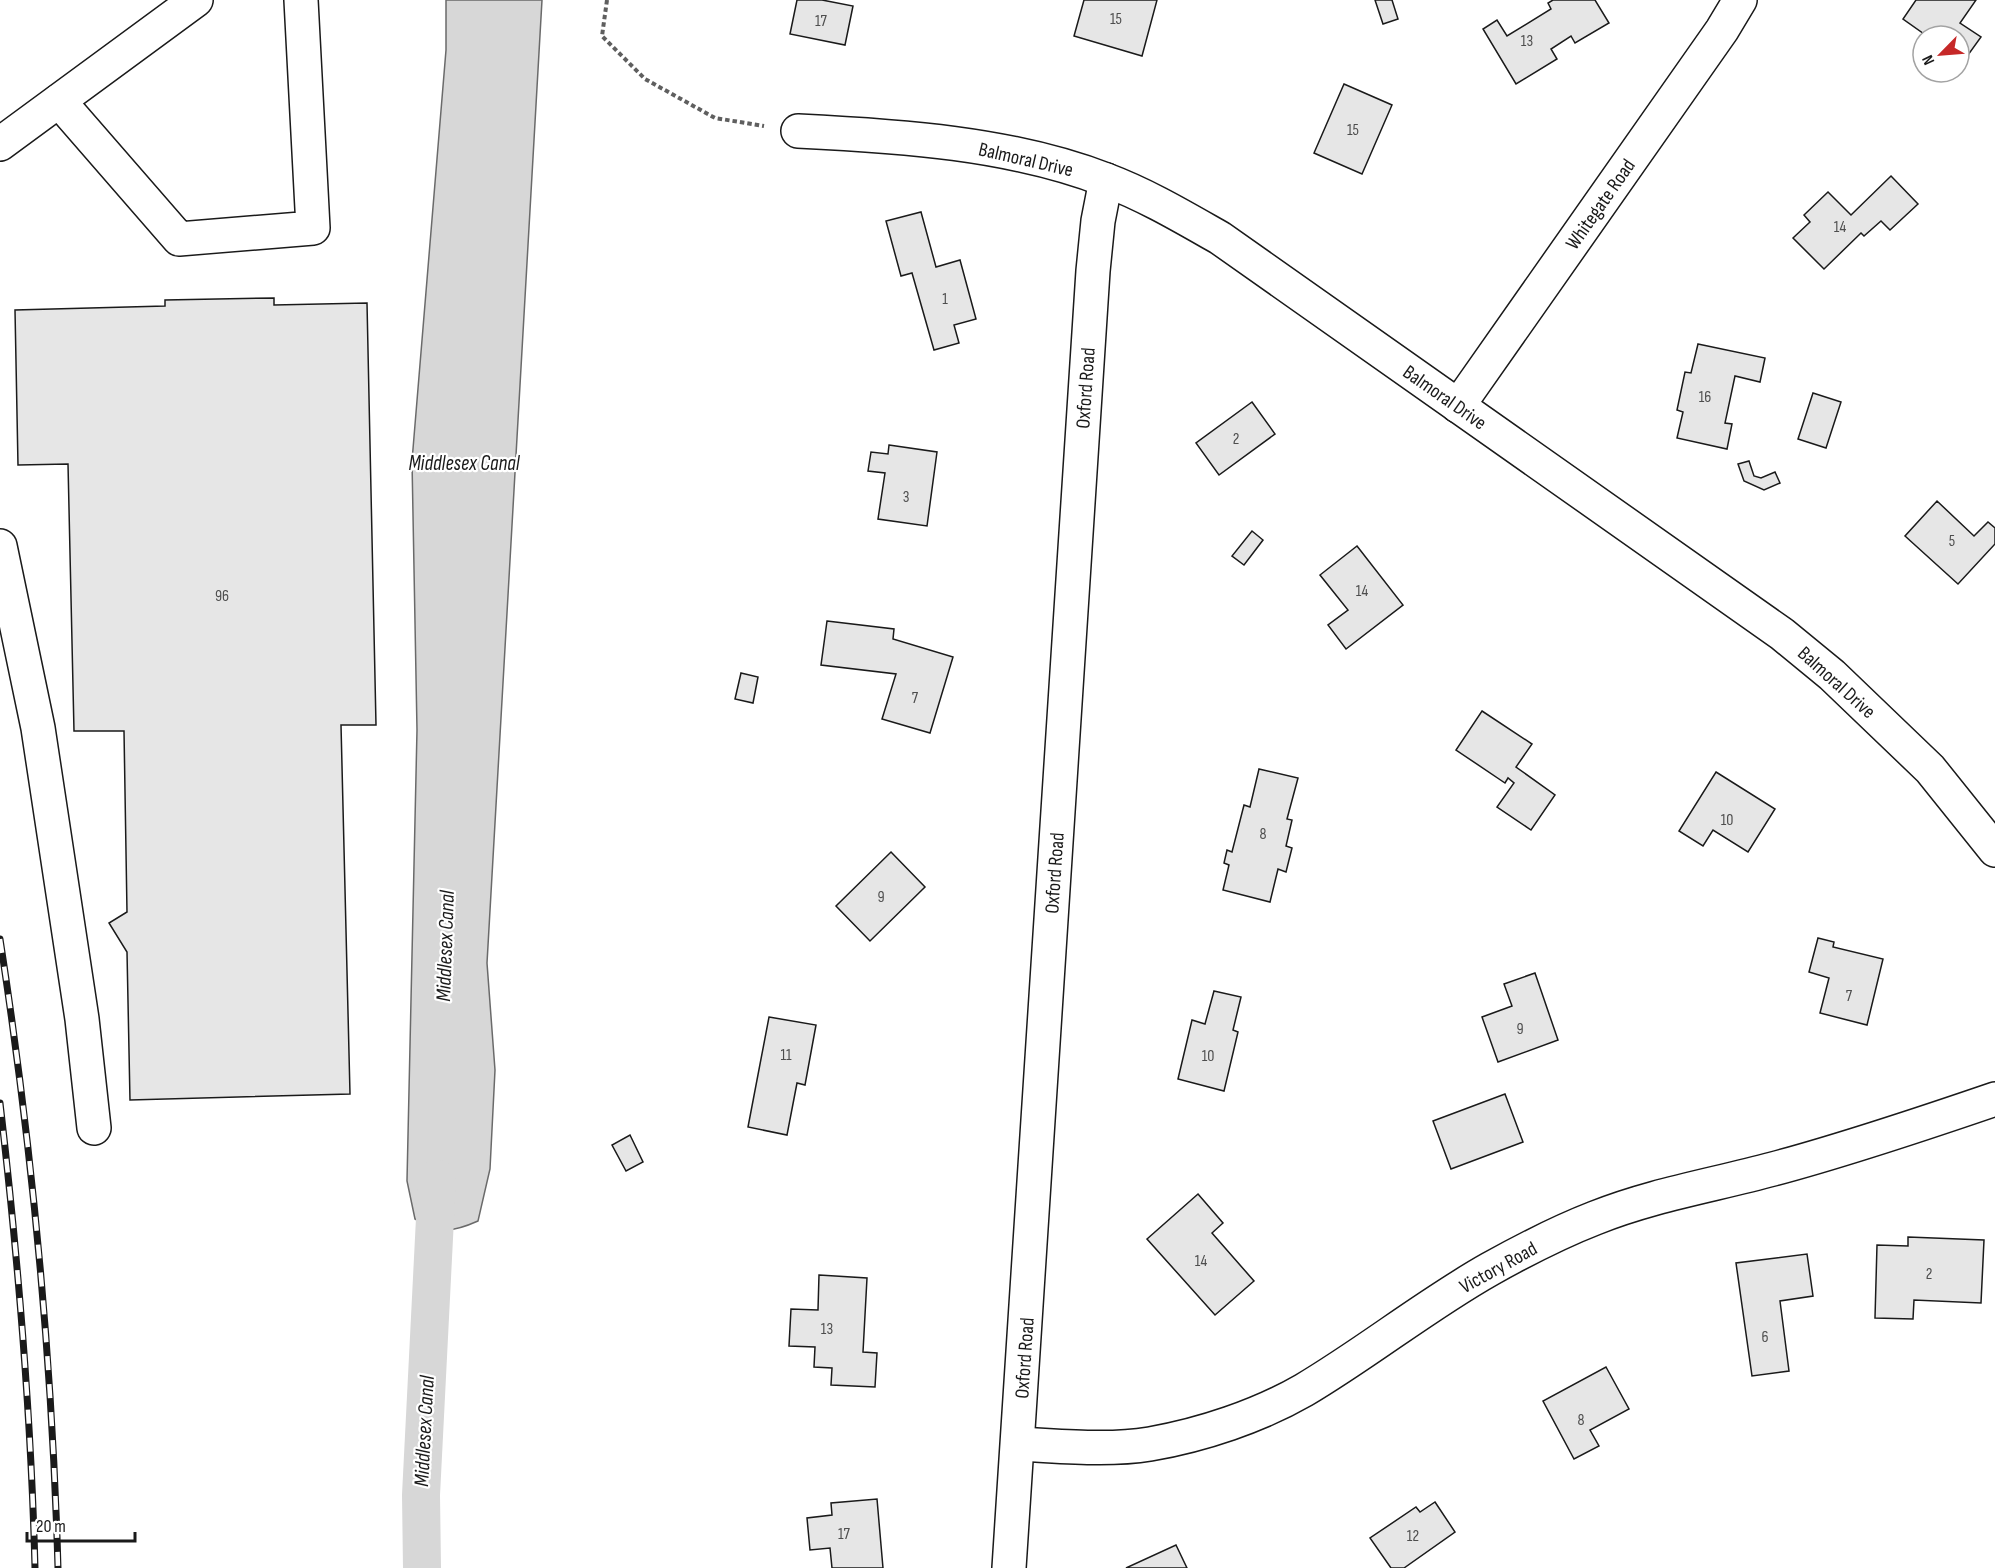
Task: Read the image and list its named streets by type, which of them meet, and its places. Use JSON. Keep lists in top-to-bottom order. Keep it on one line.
{"streets":{"street":["Balmoral Drive","Whitegate Road","Oxford Road","Victory Road"]},"crossings":[["Balmoral Drive","Whitegate Road"],["Balmoral Drive","Oxford Road"],["Oxford Road","Victory Road"]],"water":["Middlesex Canal"],"house_numbers":["15","17","13","15","14","1","16","2","3","5","14","96","7","10","8","9","7","9","11","10","14","2","13","6","8","17","12"],"scale_bar":"20 m","north":"bottom left"}
